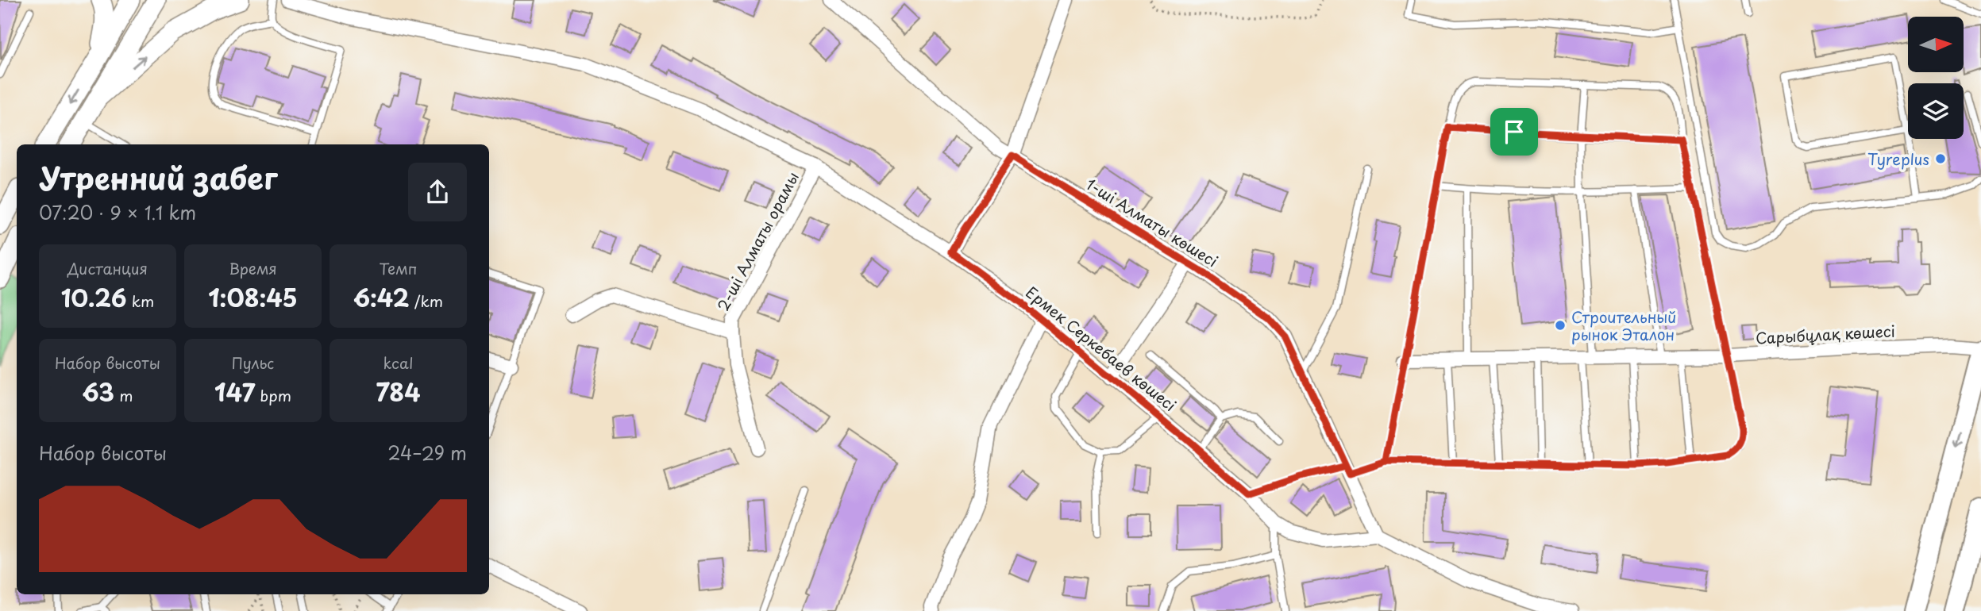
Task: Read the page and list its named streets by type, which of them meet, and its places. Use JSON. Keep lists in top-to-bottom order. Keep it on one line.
{"streets":{"street":["1-ші Алматы көшесі","2-ші Алматы орамы","Сарыбұлақ көшесі","Ермек Серкебаев көшесі"]},"crossings":[["1-ші Алматы көшесі","Ермек Серкебаев көшесі"],["2-ші Алматы орамы","Ермек Серкебаев көшесі"]],"places":["Tyreplus","Строительный рынок Эталон"],"north":"right","page":{"heading":["Утренний забег","07:20 · 9 × 1.1 km"],"stats":[["Дистанция","10.26 km"],["Время","1:08:45"],["Темп","6:42 /km"],["Набор высоты","63 m"],["Пульс","147 bpm"],["kcal","784"]],"chart":["Набор высоты","24–29 m"]}}
